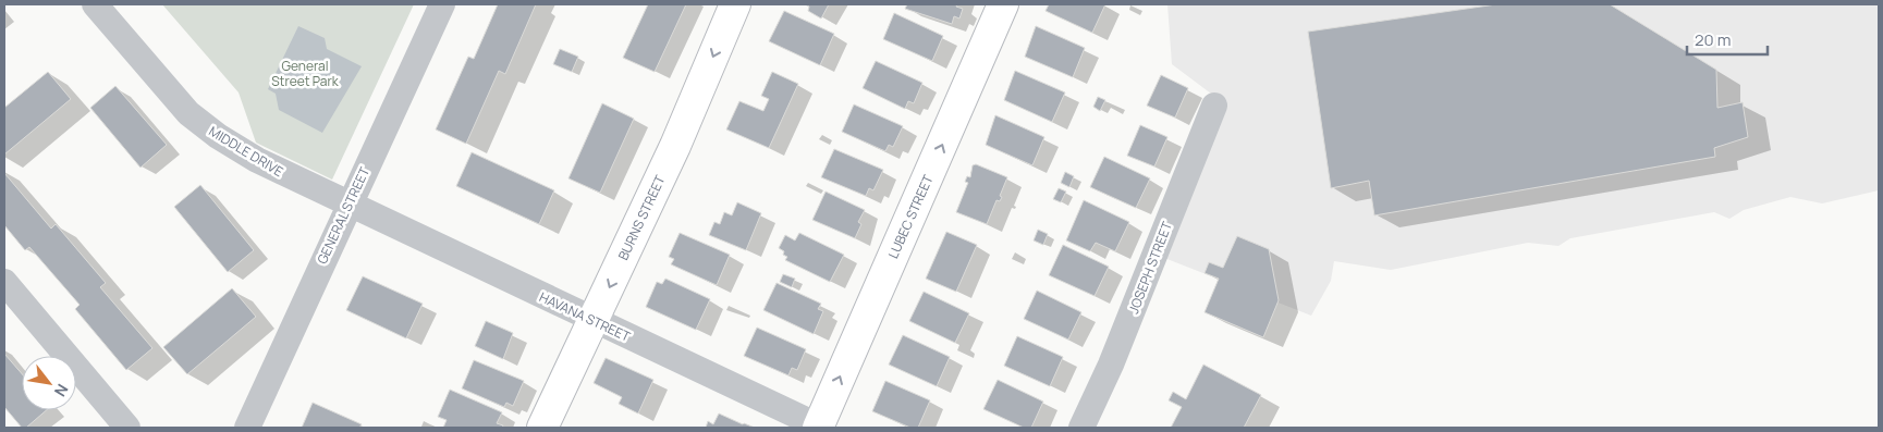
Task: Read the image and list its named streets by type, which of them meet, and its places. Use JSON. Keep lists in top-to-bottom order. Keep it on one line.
{"streets":{"street":["MIDDLE DRIVE","GENERAL STREET","LUBEC STREET","BURNS STREET","JOSEPH STREET","HAVANA STREET"]},"crossings":[["MIDDLE DRIVE","GENERAL STREET"],["MIDDLE DRIVE","HAVANA STREET"],["GENERAL STREET","HAVANA STREET"],["LUBEC STREET","HAVANA STREET"],["BURNS STREET","HAVANA STREET"]],"one_way":["LUBEC STREET","BURNS STREET"],"parks":["General Street Park"],"scale_bar":"20 m","north":"bottom right"}
